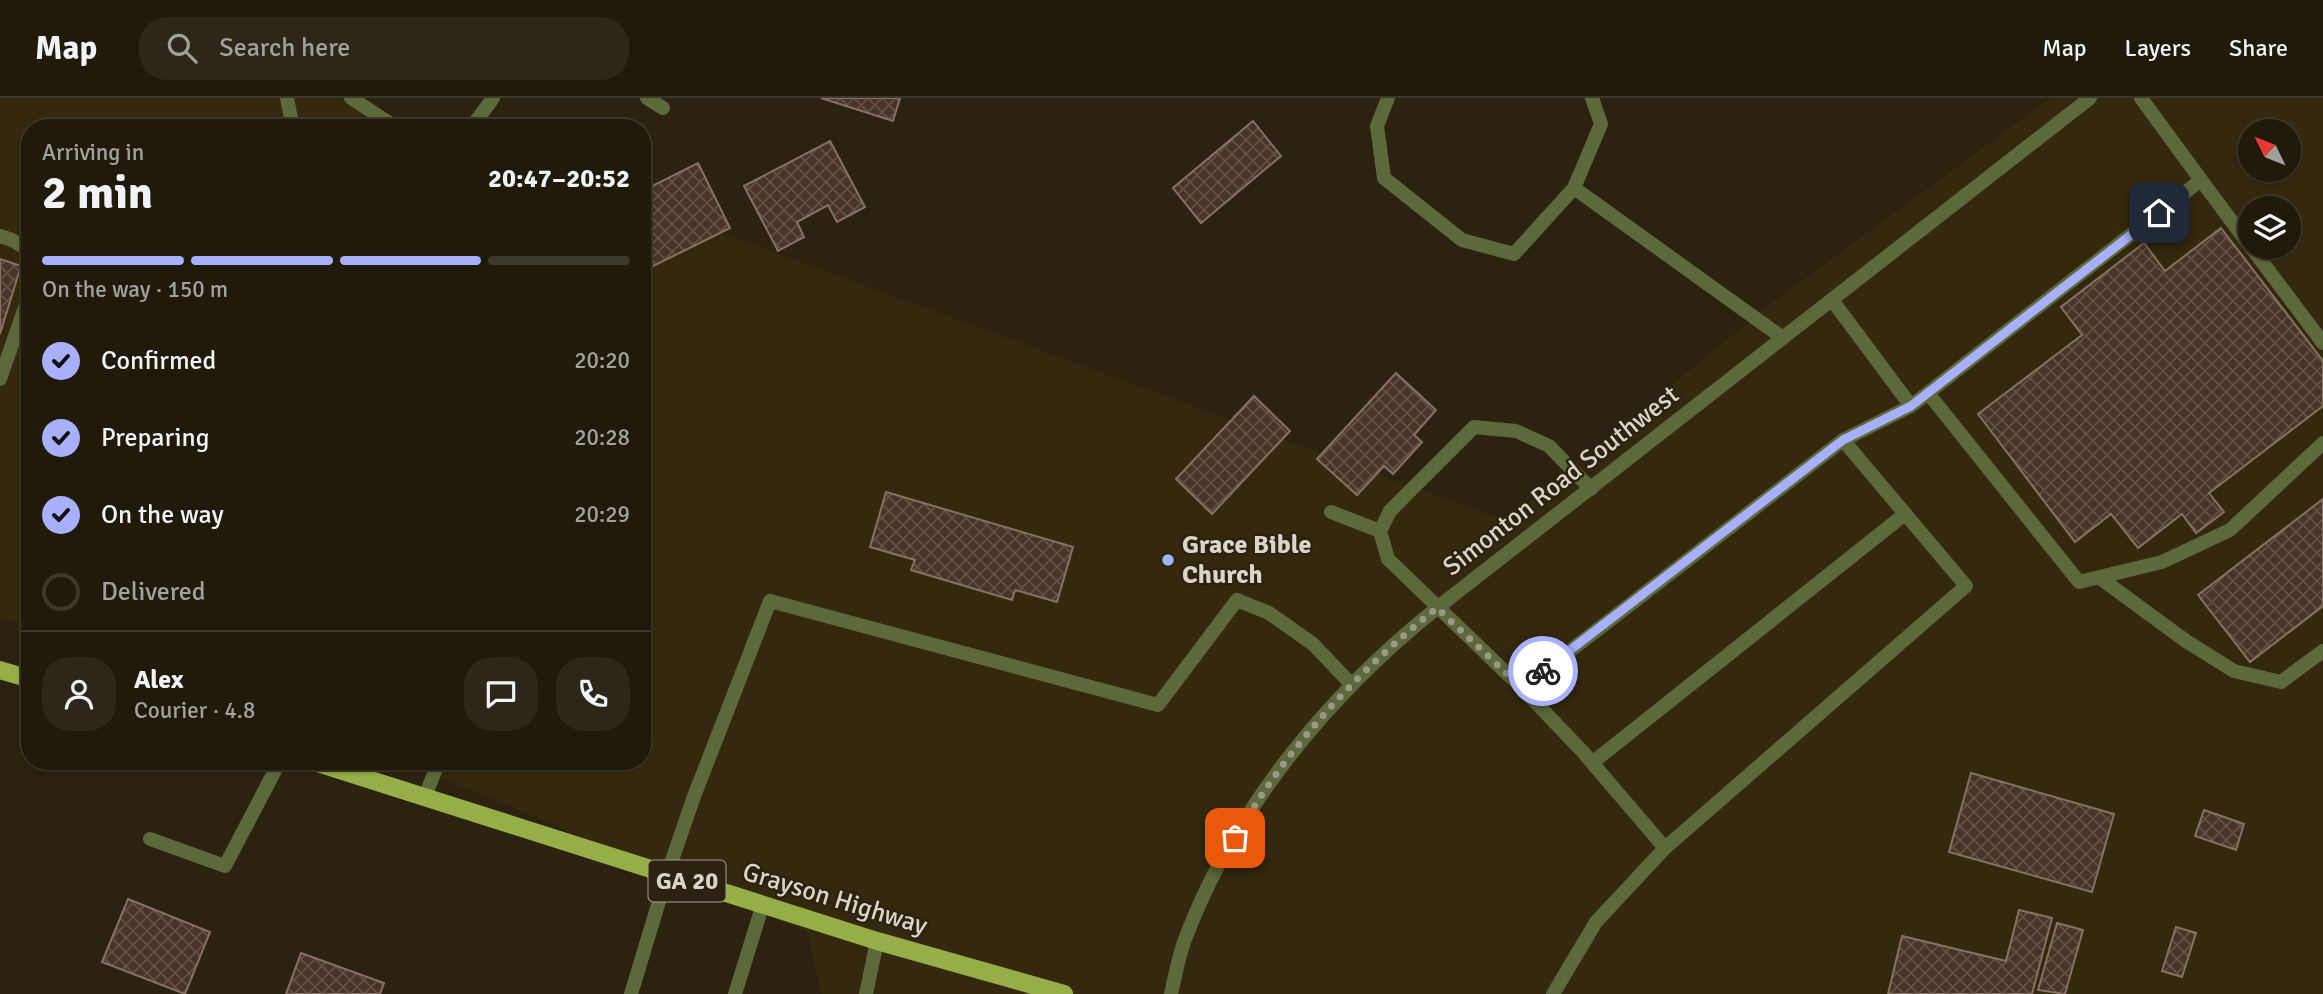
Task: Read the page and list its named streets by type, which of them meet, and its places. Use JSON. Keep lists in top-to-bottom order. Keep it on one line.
{"streets":{"main road":["GA 20","Grayson Highway"],"street":["Simonton Road Southwest"]},"places":["Grace Bible Church"],"north":"top left","page":{"header":"Map","search":"Search here","nav":["Map","Layers","Share"],"heading":["2 min","Arriving in","20:47–20:52"],"panel":["Alex","Courier · 4.8"],"bar":"On the way · 150 m","list":[["Confirmed","20:20"],["Preparing","20:28"],["On the way","20:29"],"Delivered"]}}
